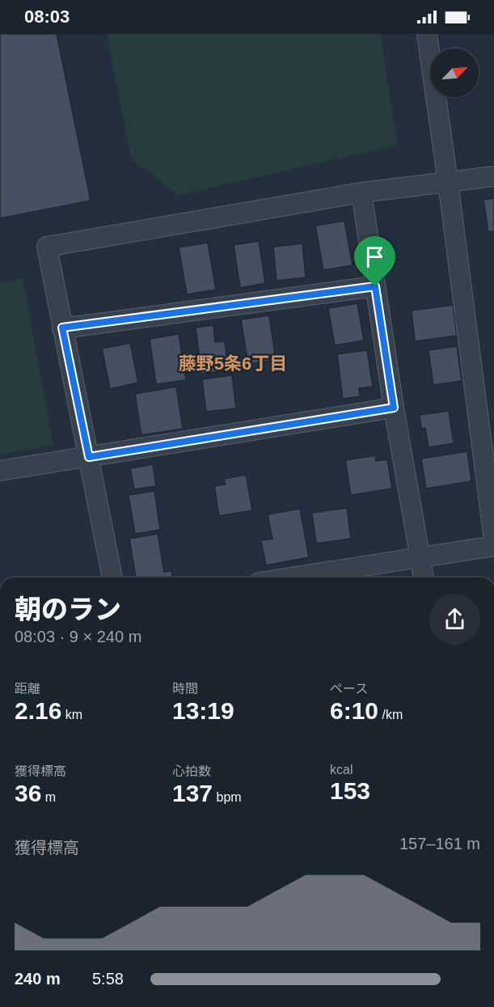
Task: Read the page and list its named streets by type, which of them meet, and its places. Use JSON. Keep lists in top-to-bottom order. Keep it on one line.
{"districts":["藤野5条6丁目"],"north":"top right","page":{"status":"08:03","heading":["朝のラン","08:03 · 9 × 240 m"],"stats":[["距離","2.16 km"],["時間","13:19"],["ペース","6:10 /km"],["獲得標高","36 m"],["心拍数","137 bpm"],["kcal","153"]],"chart":["獲得標高","157–161 m"],"list":[{"name":"240 m","note":"5:58"}]}}
